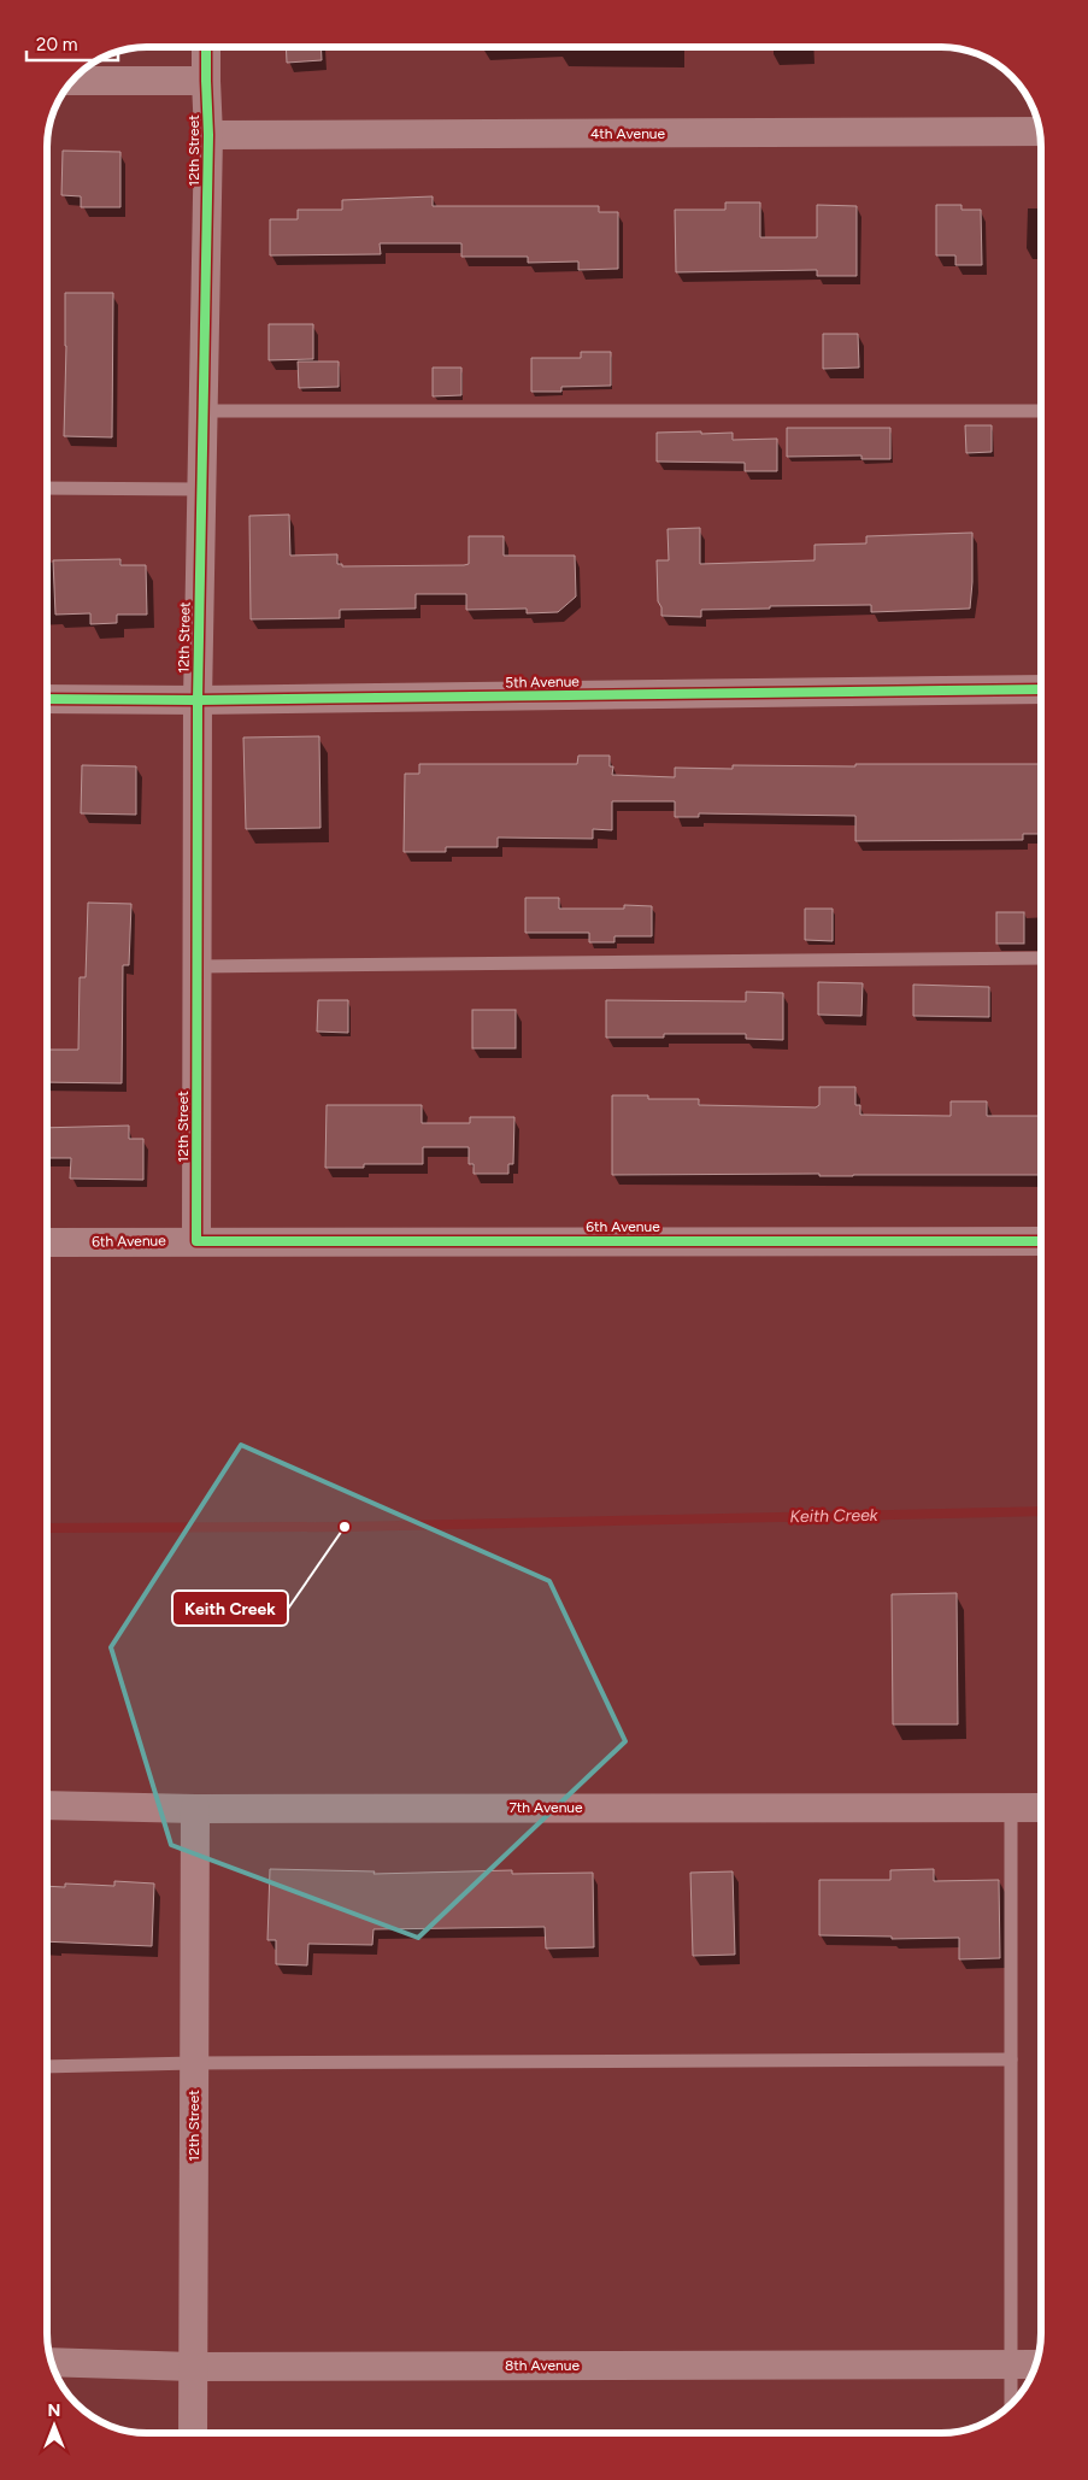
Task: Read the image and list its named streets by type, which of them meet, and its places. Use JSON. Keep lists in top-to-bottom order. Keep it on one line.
{"streets":{"street":["4th Avenue","12th Street","5th Avenue","6th Avenue","7th Avenue","8th Avenue"]},"crossings":[["4th Avenue","12th Street"],["12th Street","5th Avenue"],["12th Street","6th Avenue"],["12th Street","7th Avenue"],["12th Street","8th Avenue"]],"water":["Keith Creek"],"places":["Keith Creek"],"scale_bar":"20 m","north":"top"}
